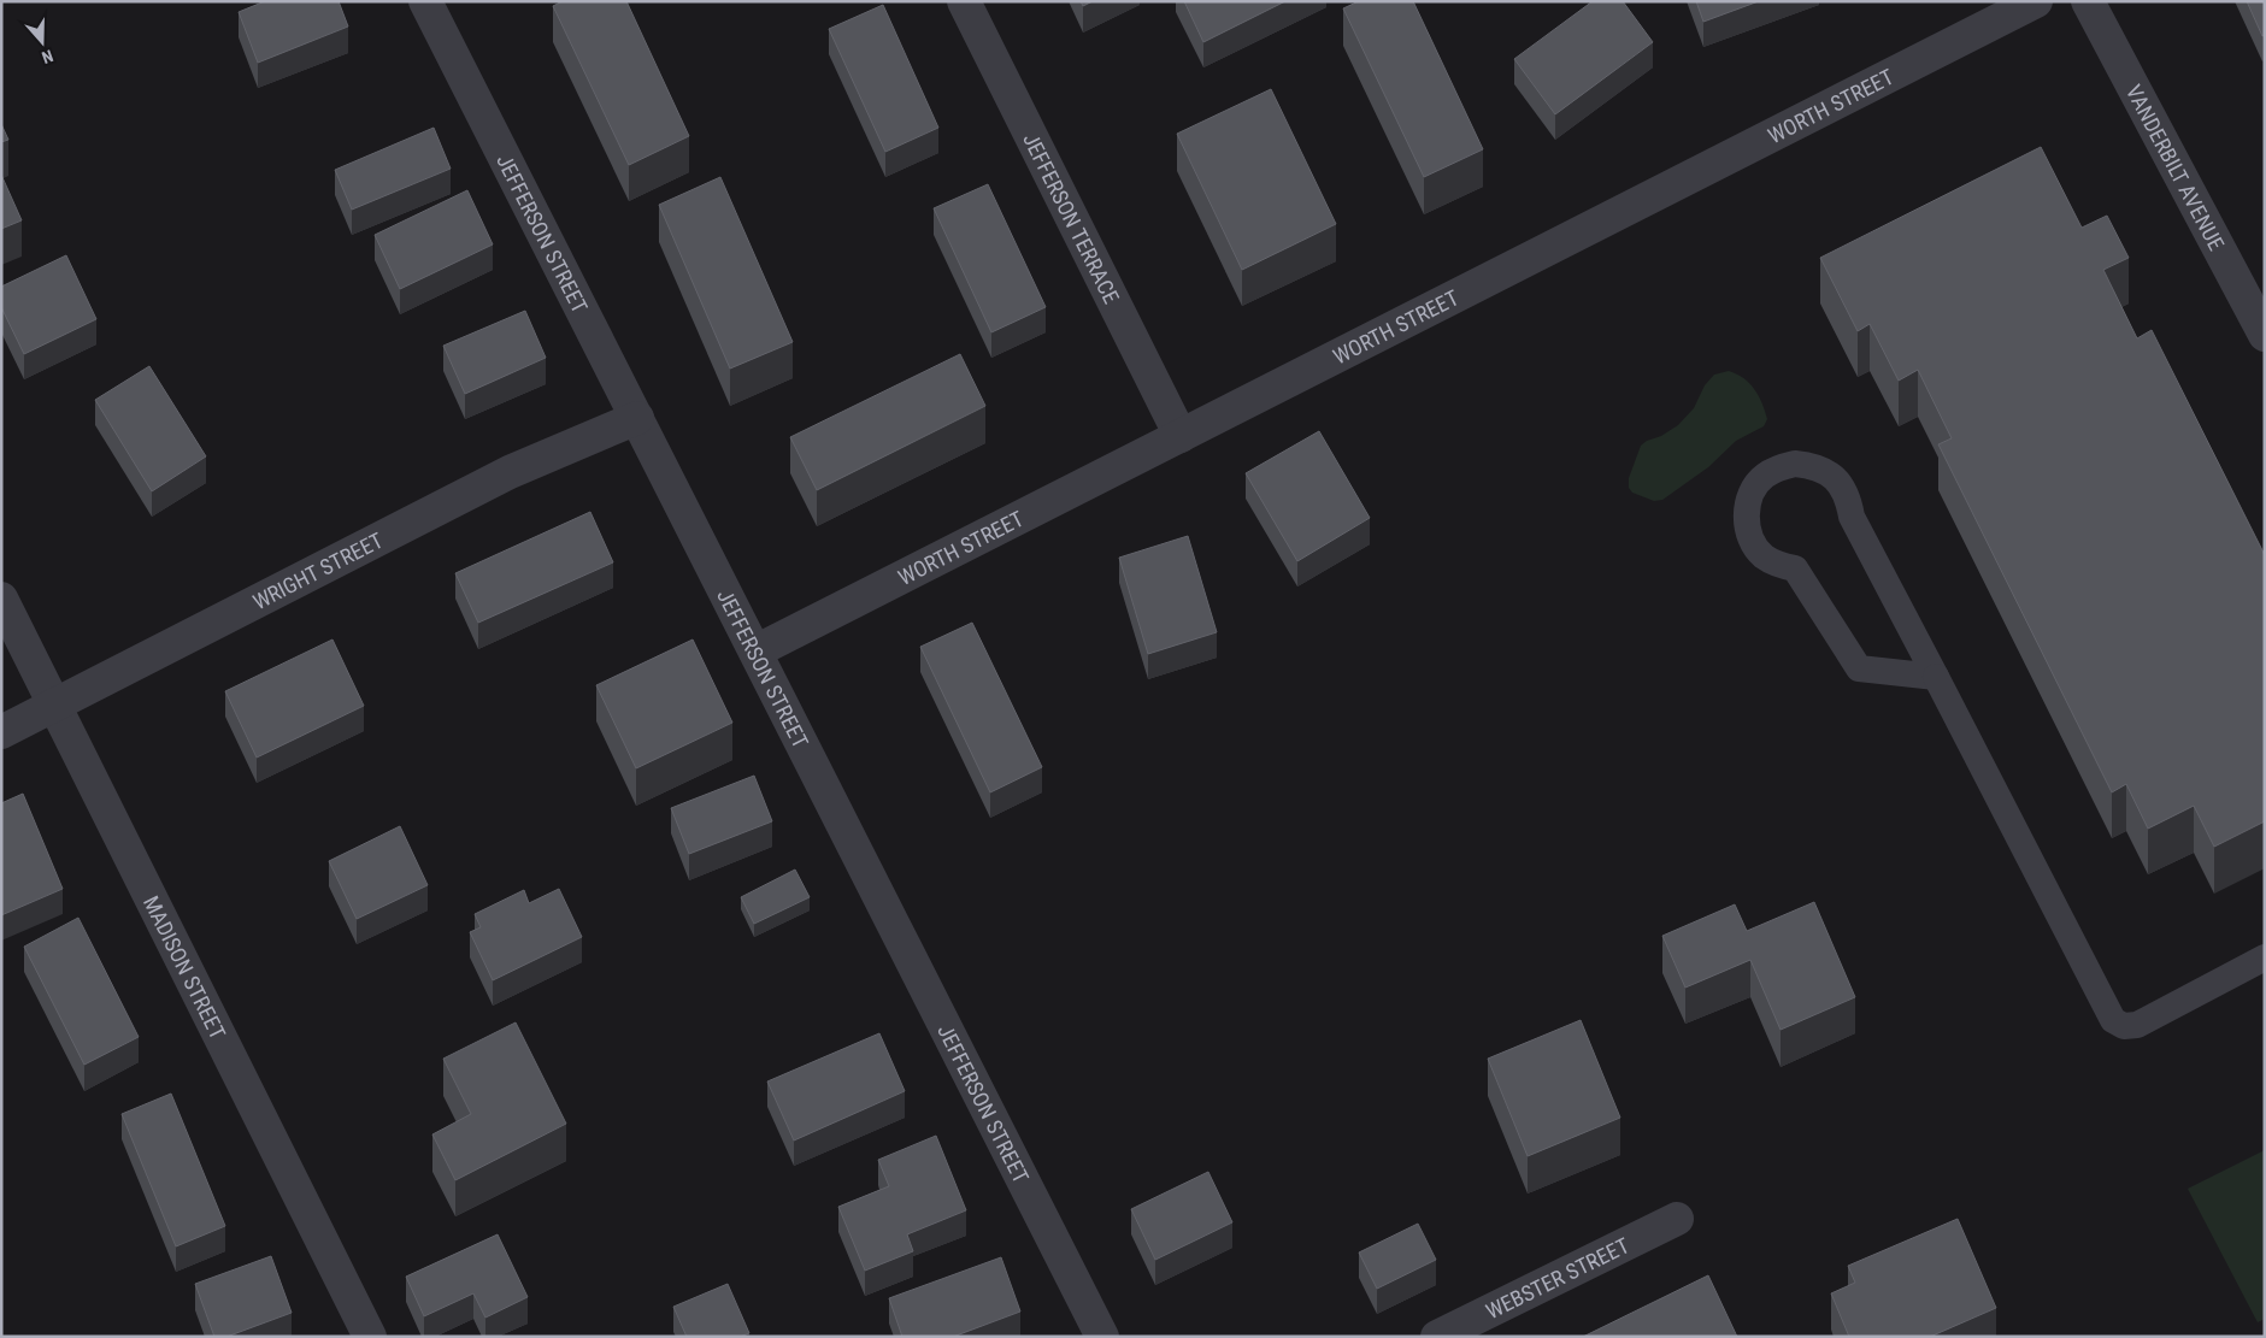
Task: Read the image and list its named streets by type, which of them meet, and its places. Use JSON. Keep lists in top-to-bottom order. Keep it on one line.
{"streets":{"street":["WORTH STREET","VANDERBILT AVENUE","JEFFERSON TERRACE","JEFFERSON STREET","WRIGHT STREET","MADISON STREET","WEBSTER STREET"]},"crossings":[["WORTH STREET","JEFFERSON TERRACE"],["WORTH STREET","JEFFERSON STREET"],["JEFFERSON STREET","WRIGHT STREET"],["WRIGHT STREET","MADISON STREET"]],"north":"bottom"}
